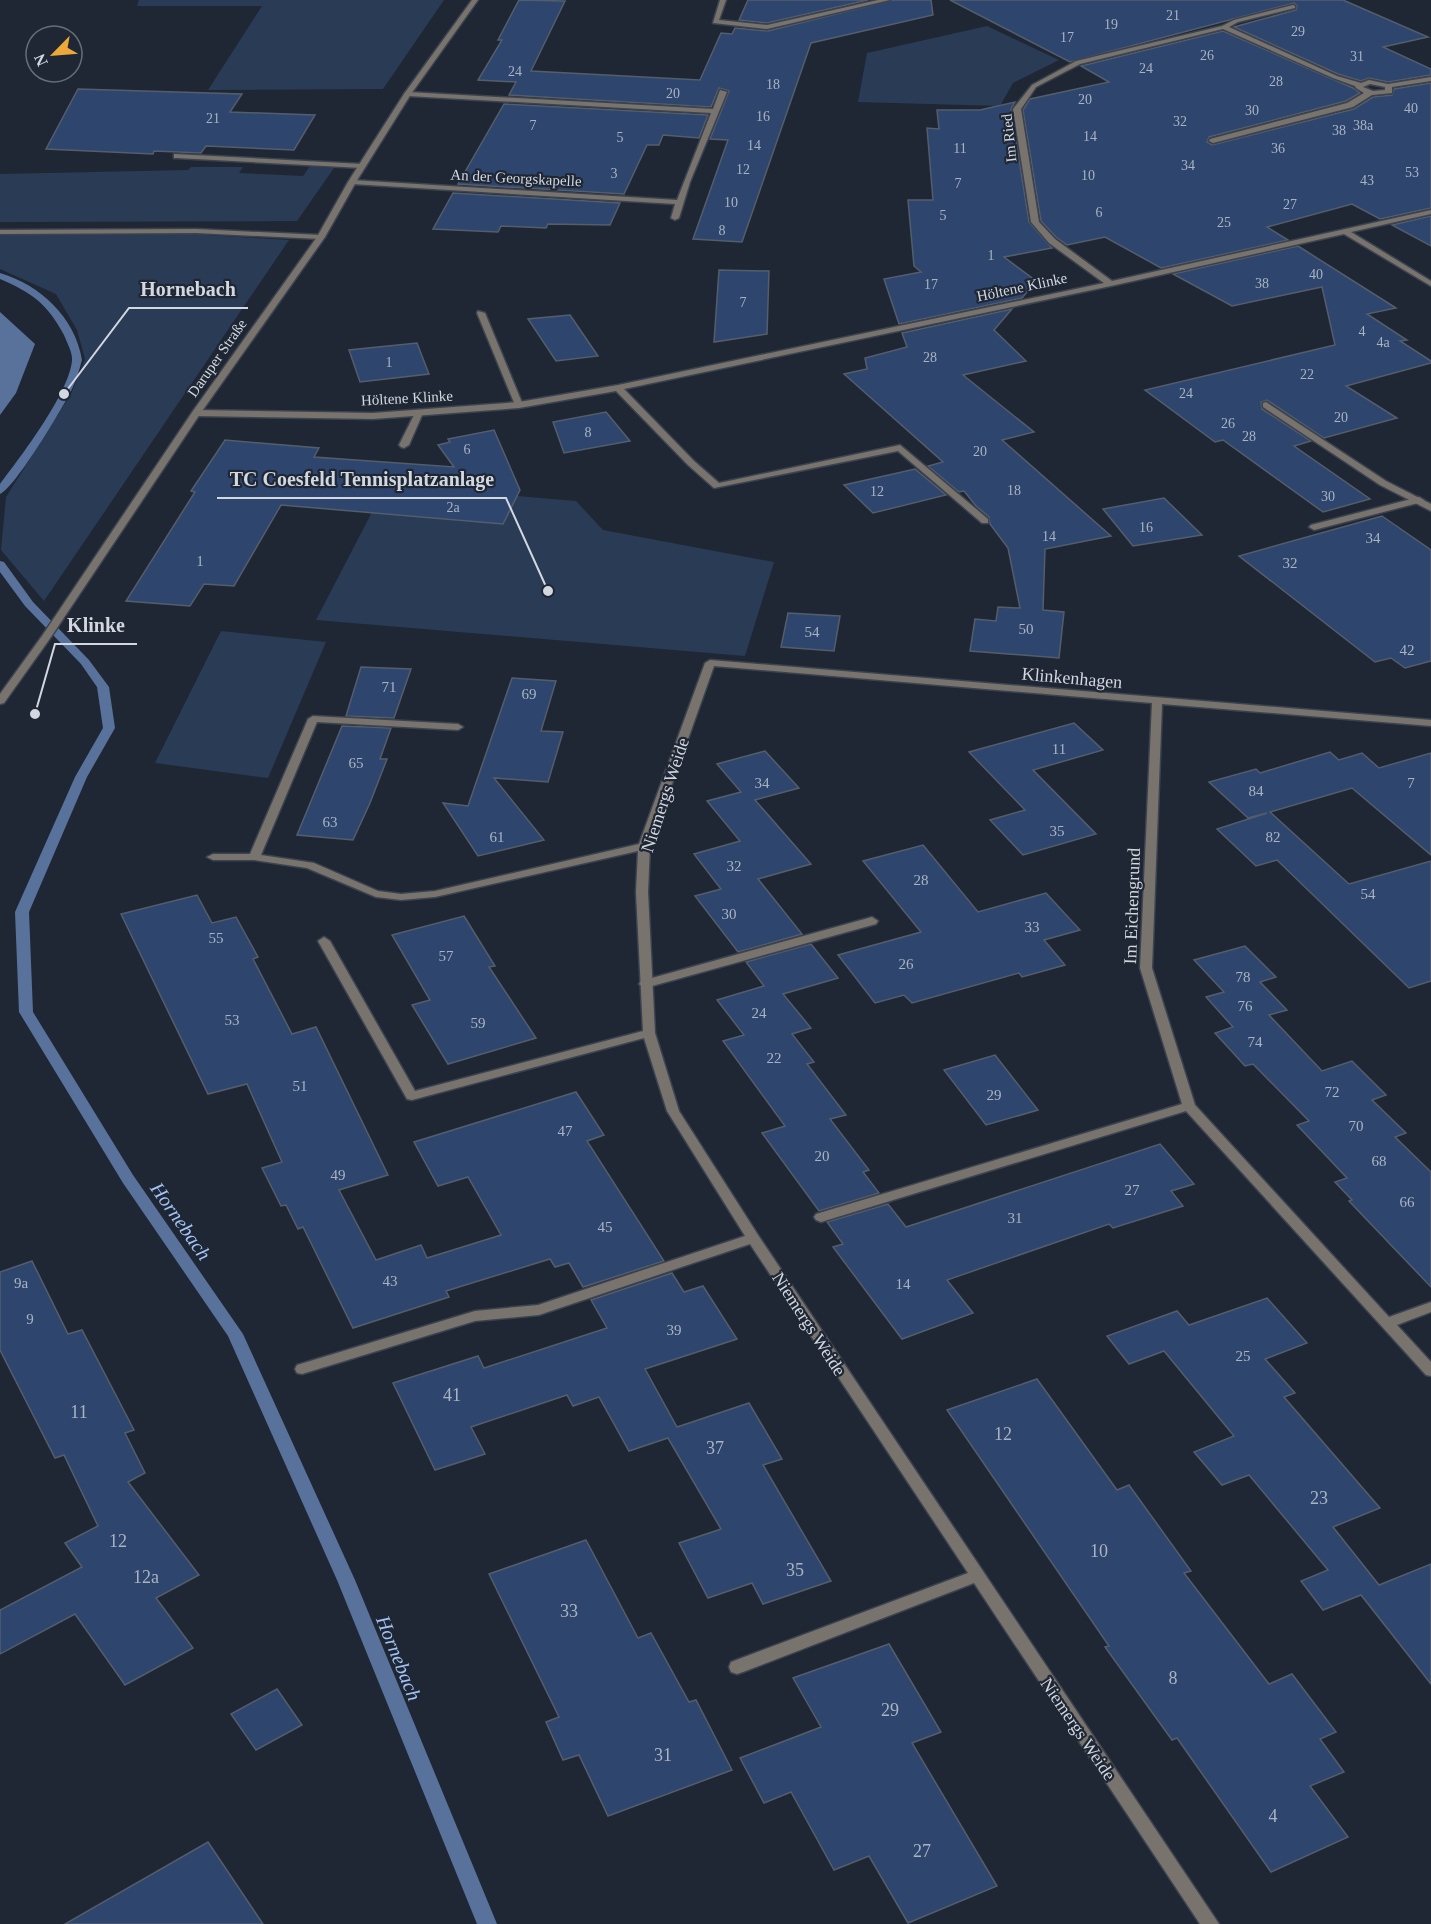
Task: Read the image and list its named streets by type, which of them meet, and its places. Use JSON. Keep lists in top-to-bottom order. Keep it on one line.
{"streets":{"street":["Im Ried","An der Georgskapelle","Höltene Klinke","Daruper Straße","Klinkenhagen","Niemergs Weide","Im Eichengrund"]},"crossings":[["Im Ried","Höltene Klinke"],["An der Georgskapelle","Daruper Straße"],["Höltene Klinke","Daruper Straße"],["Klinkenhagen","Niemergs Weide"],["Klinkenhagen","Im Eichengrund"]],"water":["Hornebach"],"places":["Hornebach","TC Coesfeld Tennisplatzanlage","Klinke"],"house_numbers":["21","19","29","17","26","31","24","24","28","18","20","20","40","30","16","21","32","7","38a","38","14","5","14","11","36","34","12","53","3","10","43","7","10","27","6","5","25","8","1","40","38","17","7","4","4a","28","1","22","24","20","26","8","28","6","20","18","12","30","2a","16","14","34","1","32","50","54","42","71","69","11","65","34","7","84","63","35","61","82","32","28","54","30","33","55","57","26","78","76","24","53","59","74","22","51","72","29","70","47","20","68","49","27","66","31","45","43","9a","14","9","39","25","41","11","12","37","23","12","10","35","12a","33","8","29","31","4","27"],"north":"bottom left"}
